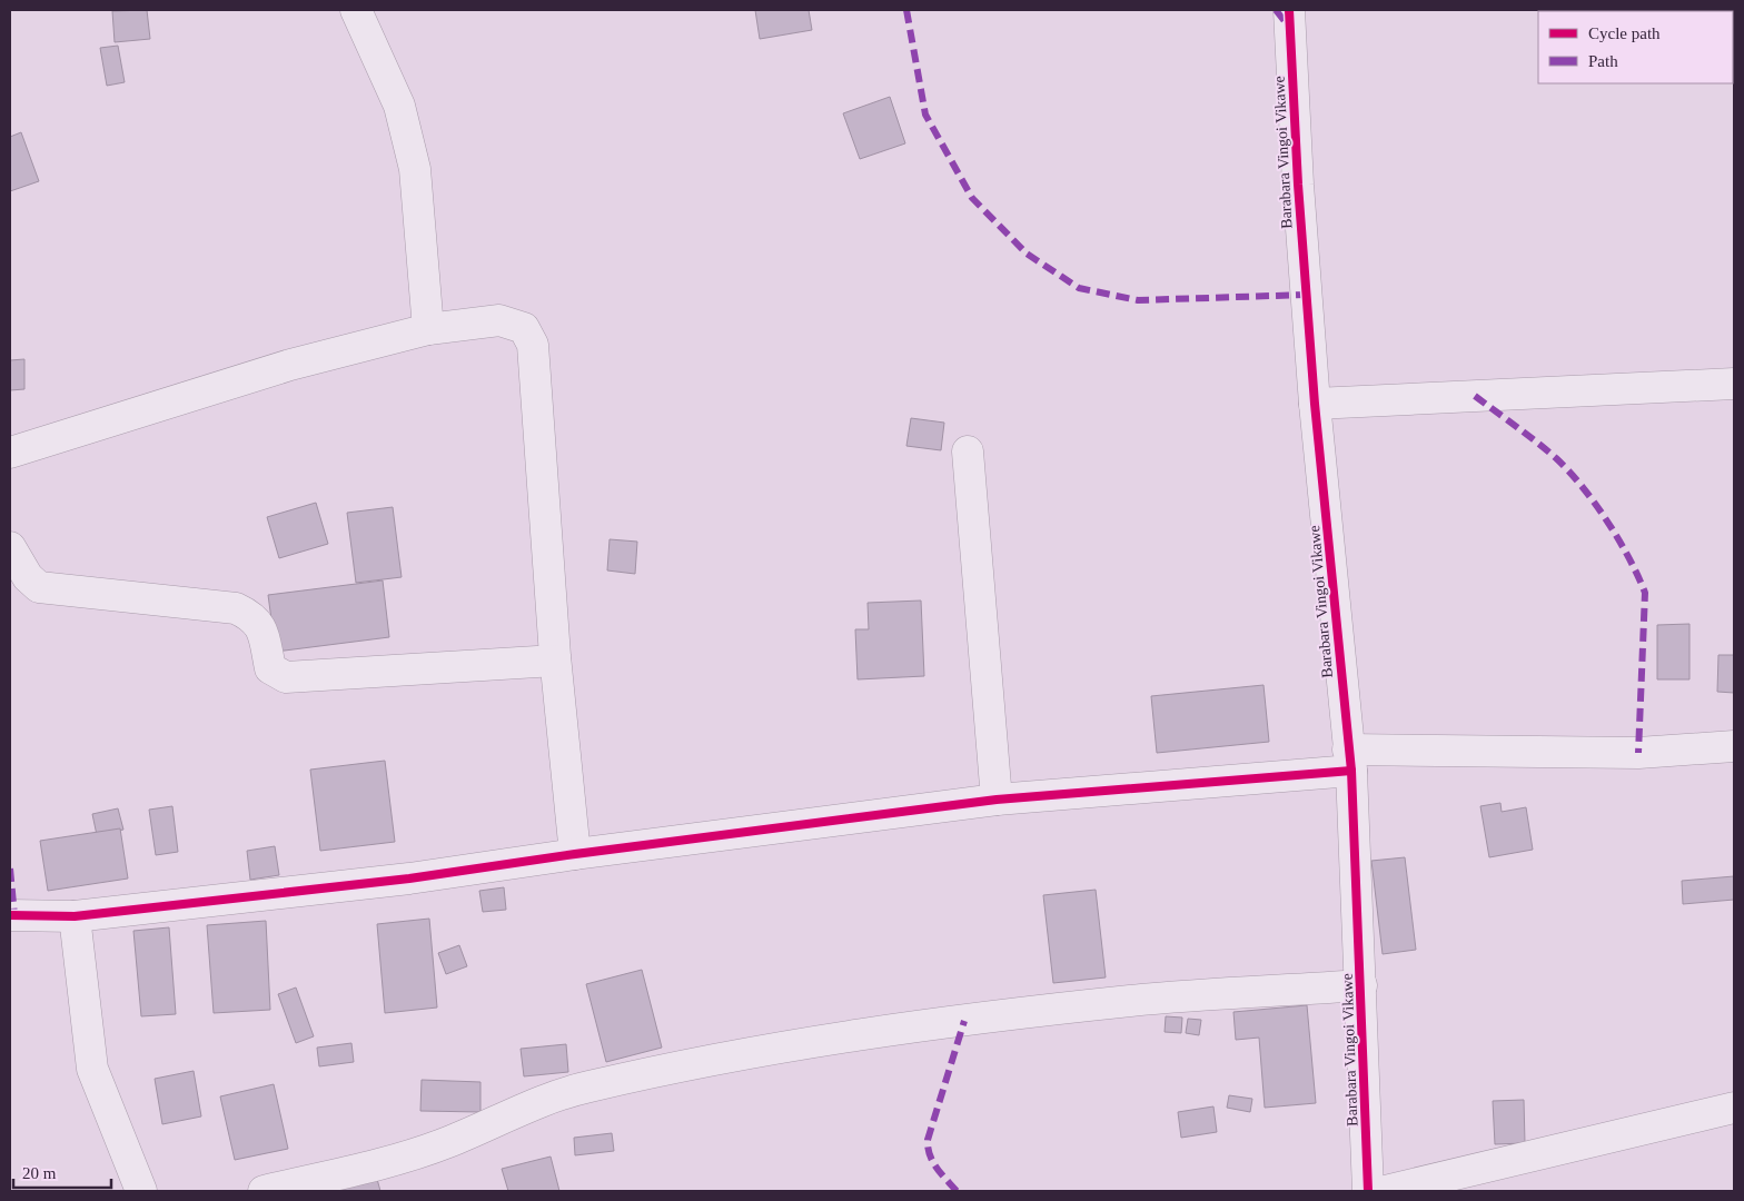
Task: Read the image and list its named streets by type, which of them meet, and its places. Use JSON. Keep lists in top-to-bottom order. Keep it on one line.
{"streets":{"street":["Barabara Vingoi Vikawe"]},"legend":["Cycle path","Path"],"scale_bar":"20 m"}
